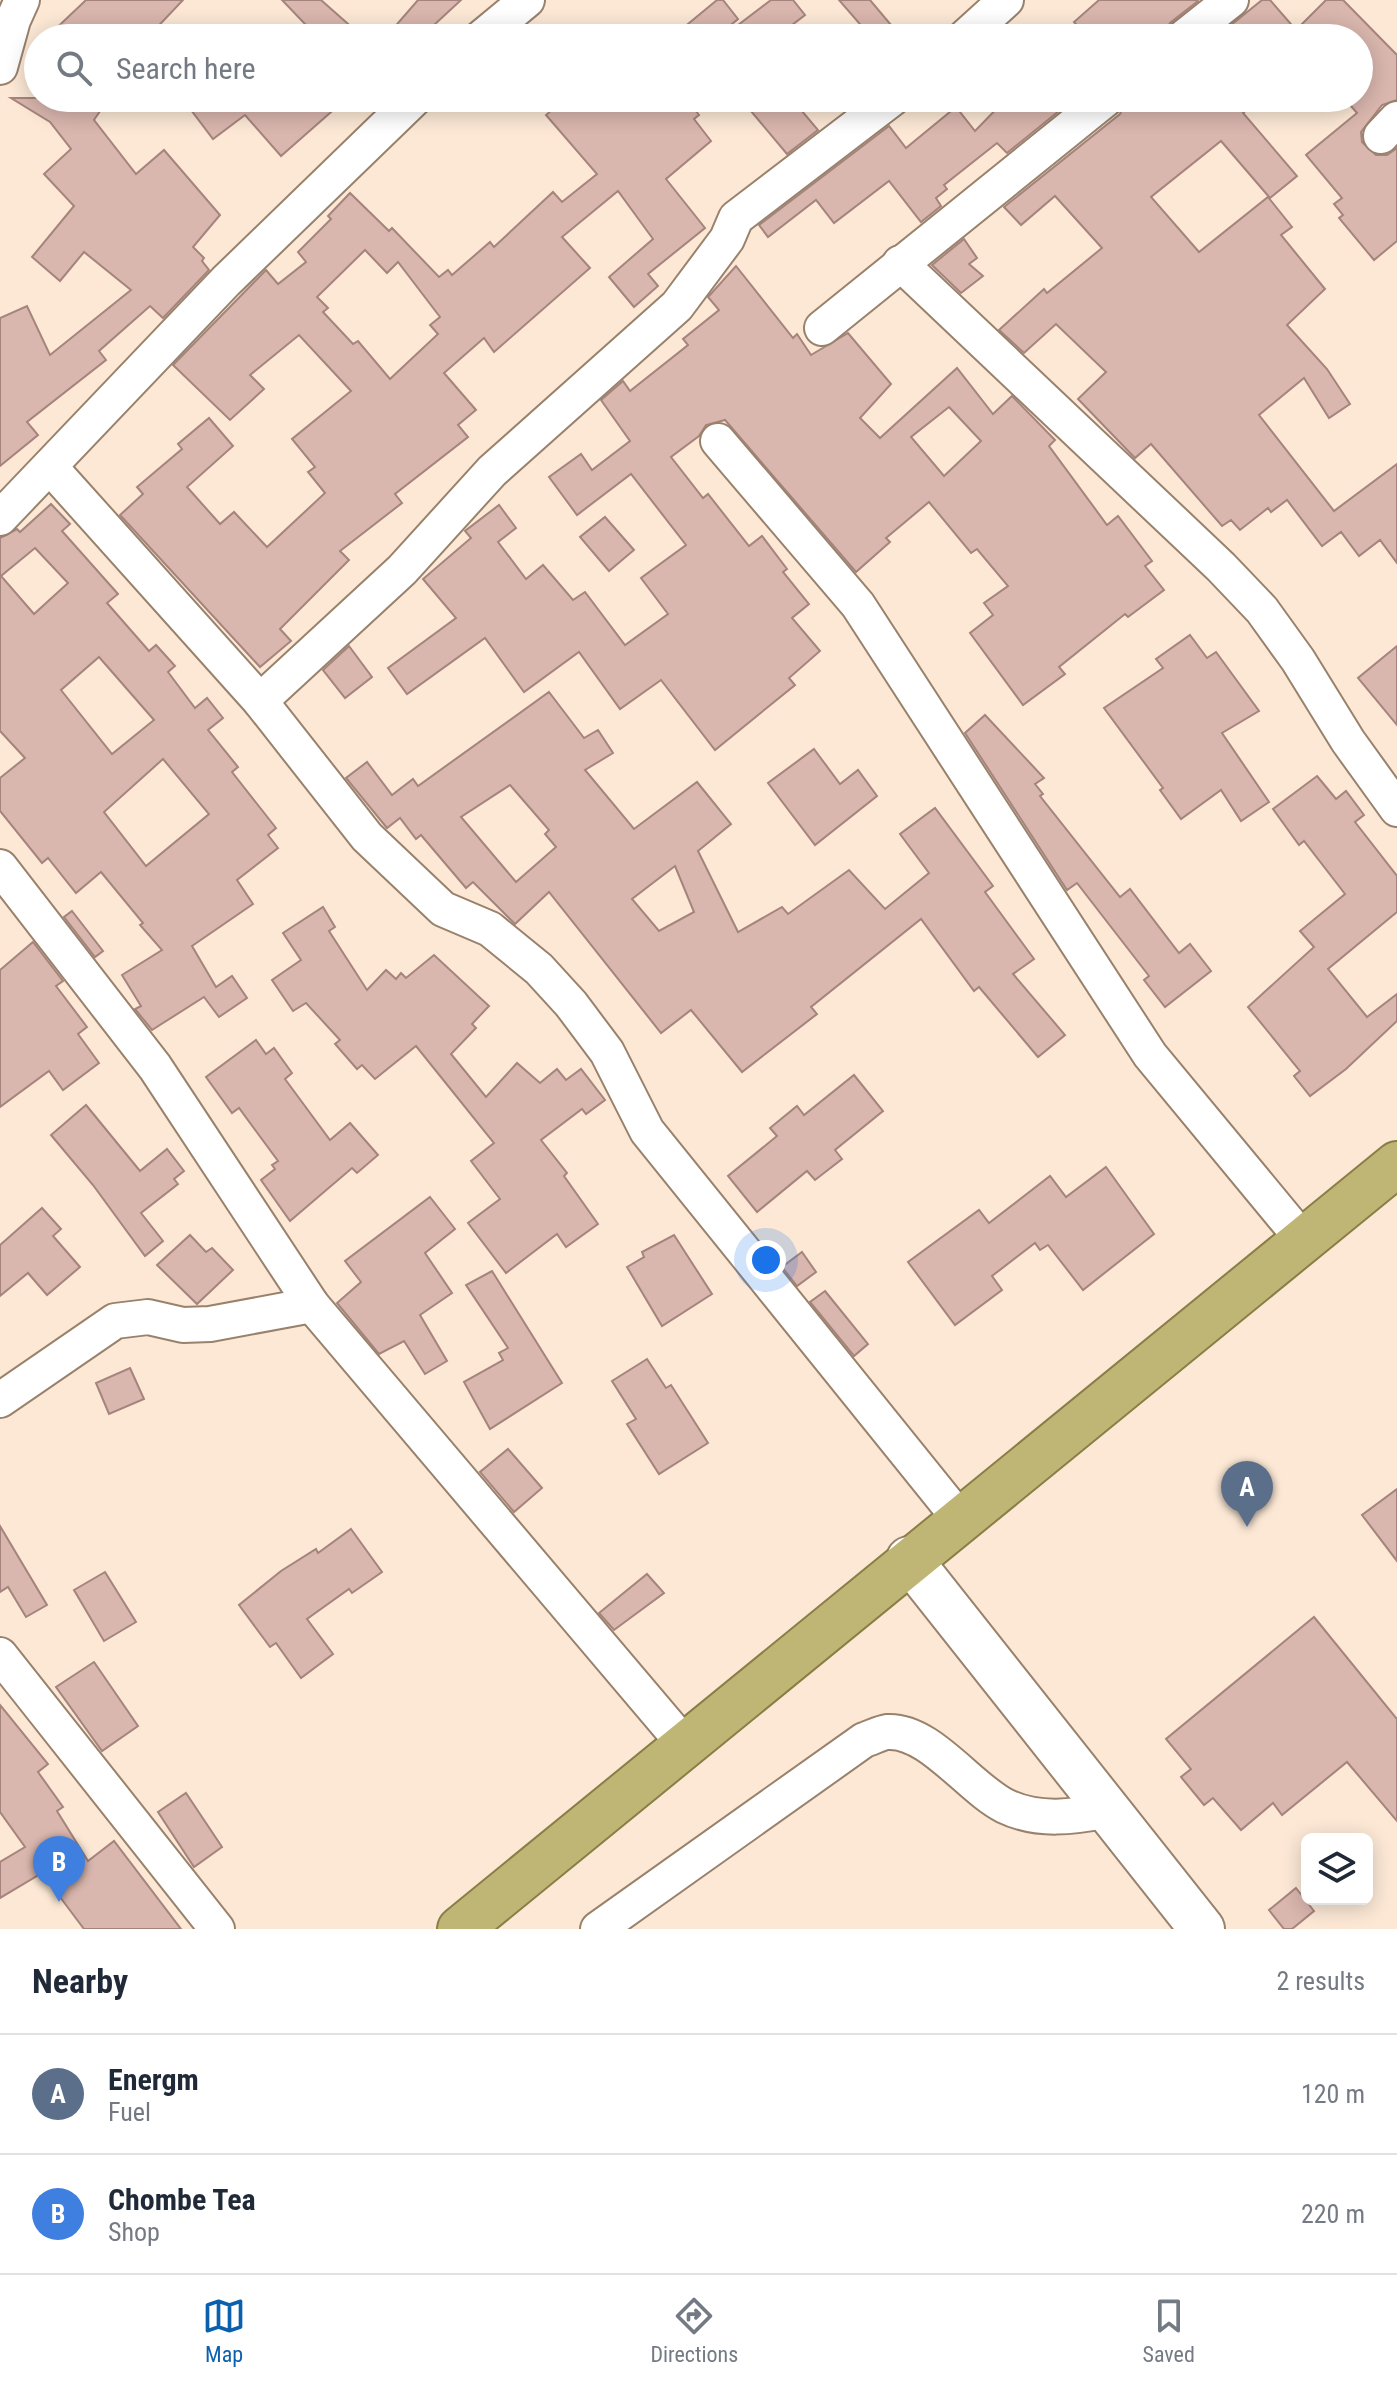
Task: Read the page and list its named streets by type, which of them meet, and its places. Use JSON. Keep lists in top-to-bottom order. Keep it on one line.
{"page":{"search":"Search here","pins":["A","B"],"heading":["Nearby","2 results"],"list":[{"mark":"A","name":"Energm","note":"Fuel","value":"120 m"},{"mark":"B","name":"Chombe Tea","note":"Shop","value":"220 m"}],"nav":["Map","Directions","Saved"]}}
